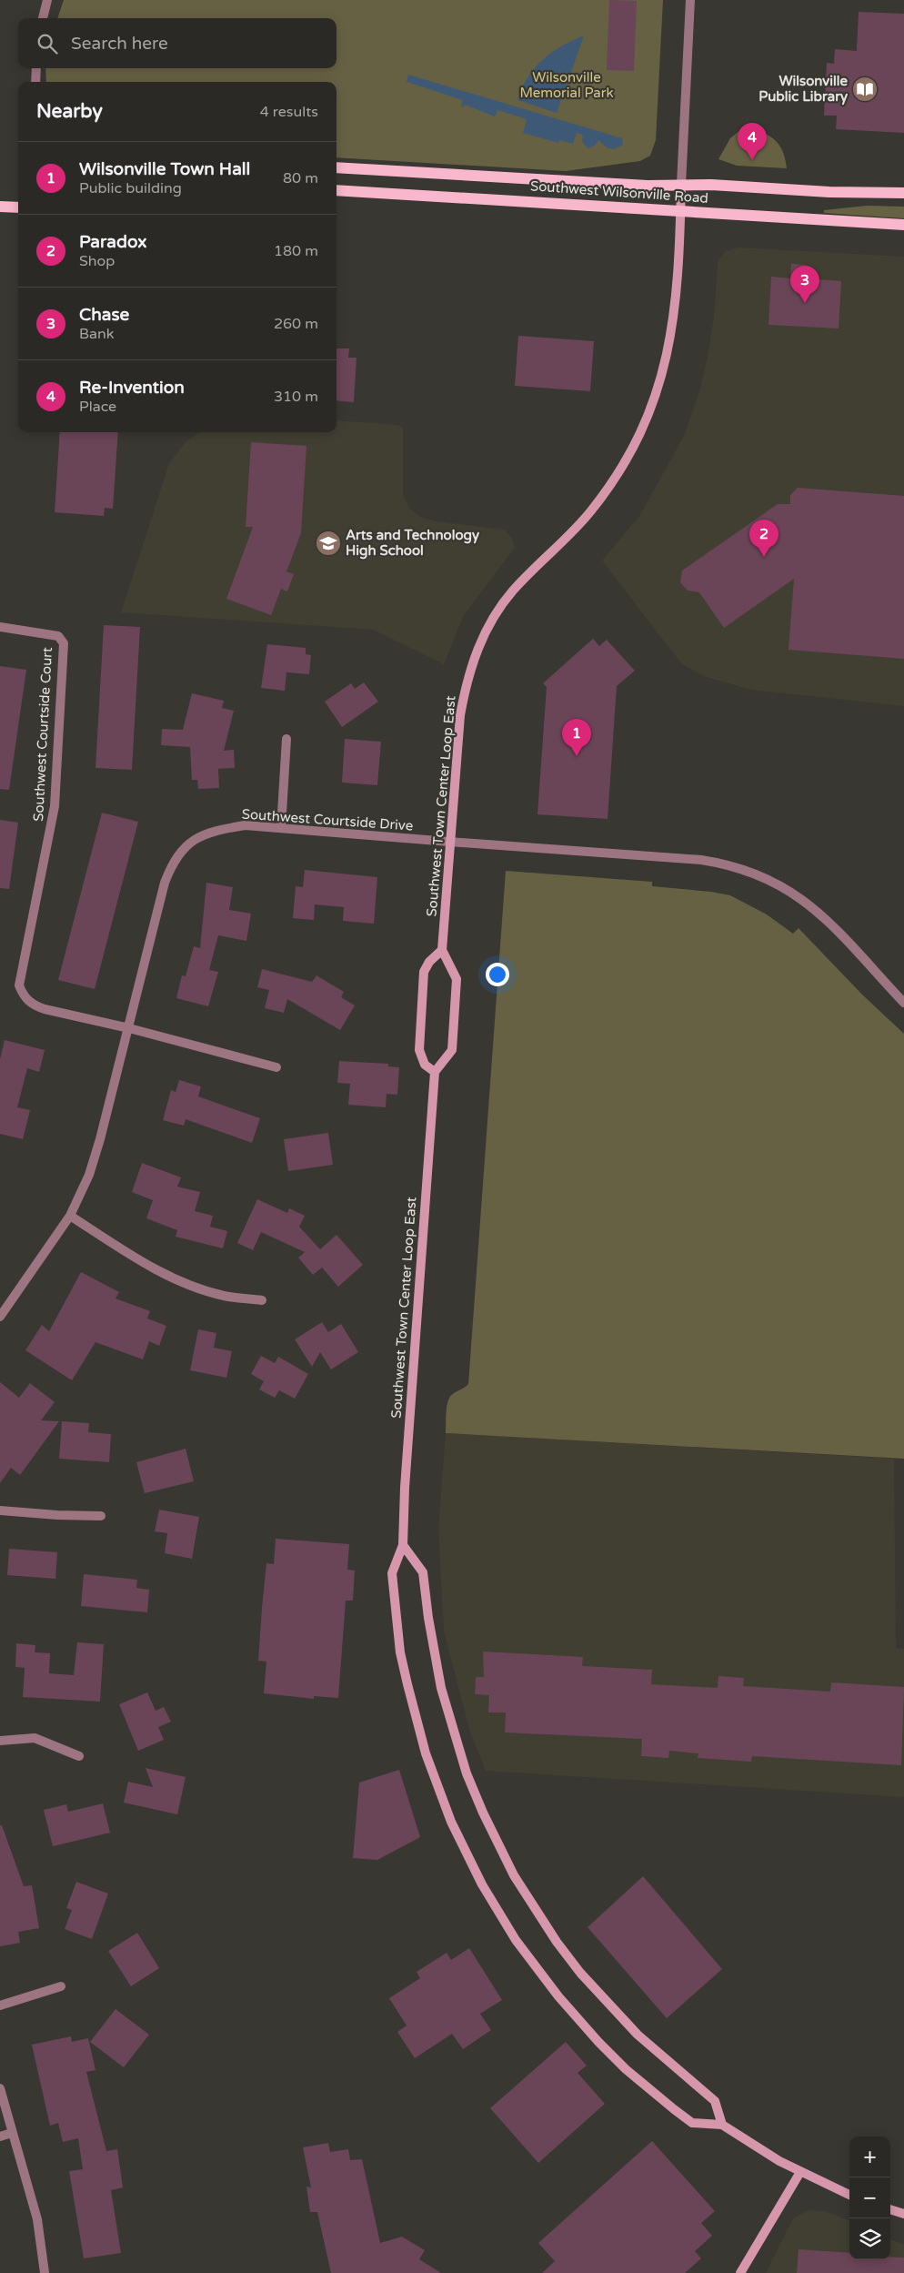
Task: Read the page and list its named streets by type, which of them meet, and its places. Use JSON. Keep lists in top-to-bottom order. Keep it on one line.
{"streets":{"main road":["Southwest Wilsonville Road","Southwest Town Center Loop East"],"street":["Southwest Courtside Court","Southwest Courtside Drive"]},"crossings":[["Southwest Wilsonville Road","Southwest Town Center Loop East"],["Southwest Courtside Court","Southwest Courtside Drive"],["Southwest Town Center Loop East","Southwest Courtside Drive"]],"parks":["Wilsonville Memorial Park"],"places":{"library":["Wilsonville Public Library"],"school or university":["Arts and Technology High School"]},"page":{"search":"Search here","heading":["Nearby","4 results"],"pins":["4","3","2","1"],"list":[{"mark":"1","name":"Wilsonville Town Hall","note":"Public building","value":"80 m"},{"mark":"2","name":"Paradox","note":"Shop","value":"180 m"},{"mark":"3","name":"Chase","note":"Bank","value":"260 m"},{"mark":"4","name":"Re-Invention","note":"Place","value":"310 m"}],"map_buttons":["+","−"]}}
